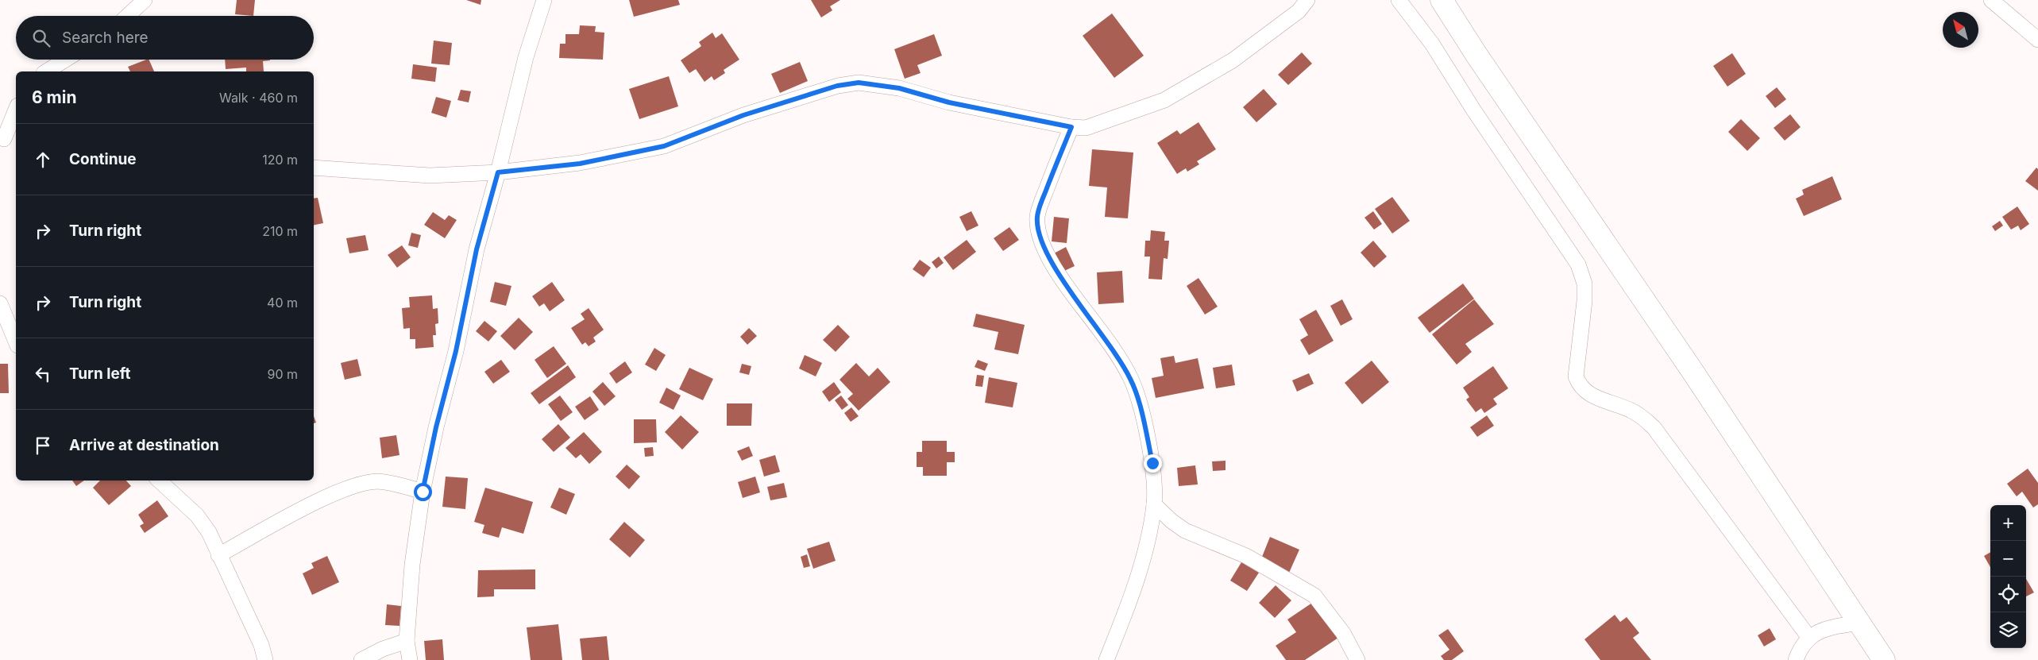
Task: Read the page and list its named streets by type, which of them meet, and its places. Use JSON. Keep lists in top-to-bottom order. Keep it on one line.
{"north":"top left","page":{"search":"Search here","heading":["6 min","Walk · 460 m"],"list":[["Continue","120 m"],["Turn right","210 m"],["Turn right","40 m"],["Turn left","90 m"],"Arrive at destination"],"map_buttons":["+","−"]}}
